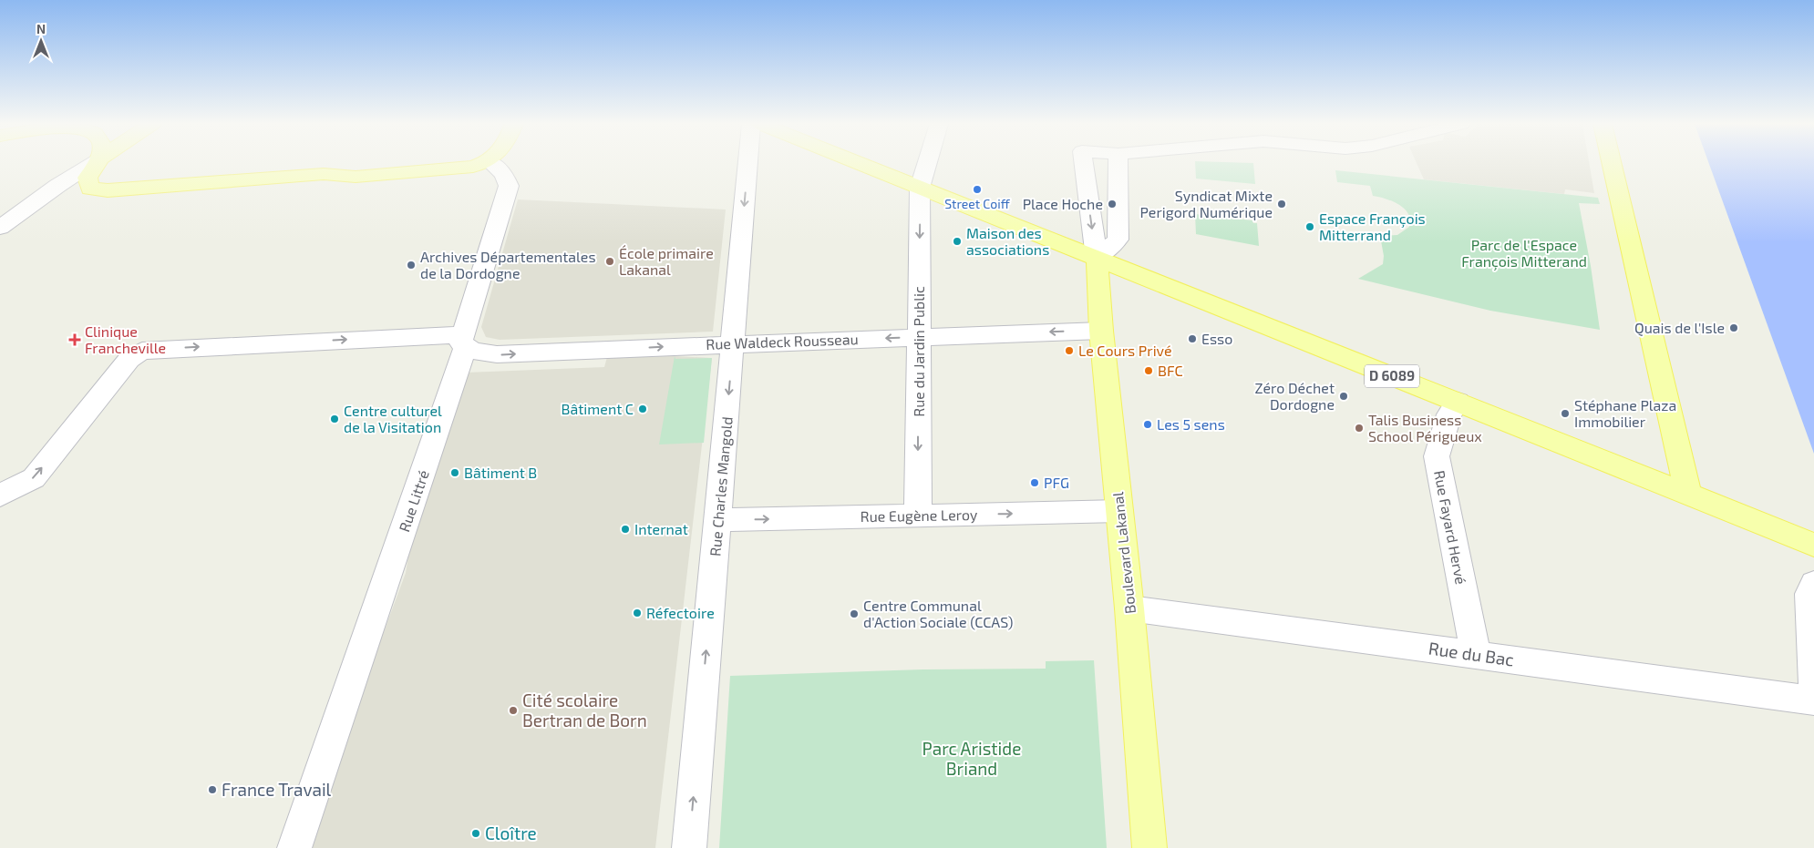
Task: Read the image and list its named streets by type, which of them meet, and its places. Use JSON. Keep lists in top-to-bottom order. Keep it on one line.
{"streets":{"main road":["D 6089","Boulevard Lakanal"],"street":["Rue Waldeck Rousseau","Rue du Jardin Public","Rue Charles Mangold","Rue Littré","Rue Eugène Leroy","Rue Fayard Hervé","Rue du Bac"]},"crossings":[["Rue Waldeck Rousseau","Rue du Jardin Public"],["Rue Waldeck Rousseau","Rue Charles Mangold"],["Rue Waldeck Rousseau","Rue Littré"],["Rue Waldeck Rousseau","Boulevard Lakanal"],["Rue du Jardin Public","D 6089"],["Rue du Jardin Public","Rue Eugène Leroy"],["D 6089","Rue Fayard Hervé"],["D 6089","Boulevard Lakanal"],["Rue Charles Mangold","Rue Eugène Leroy"],["Rue Eugène Leroy","Boulevard Lakanal"],["Rue Fayard Hervé","Rue du Bac"],["Boulevard Lakanal","Rue du Bac"]],"one_way":["Rue Eugène Leroy"],"parks":["Parc de l'Espace François Mitterand","Parc Aristide Briand"],"places":{"other":["Street Coiff","Place Hoche","Syndicat Mixte Perigord Numérique","Espace François Mitterrand","Maison des associations","École primaire Lakanal","Archives Départementales de la Dordogne","Quais de l'Isle","Esso","Le Cours Privé","BFC","Zéro Déchet Dordogne","Bâtiment C","Stéphane Plaza Immobilier","Centre culturel de la Visitation","Les 5 sens","Talis Business School Périgueux","Bâtiment B","PFG","Internat","Réfectoire","Centre Communal d'Action Sociale (CCAS)","Cité scolaire Bertran de Born","France Travail","Cloître"],"health":["Clinique Francheville"]},"north":"top"}
